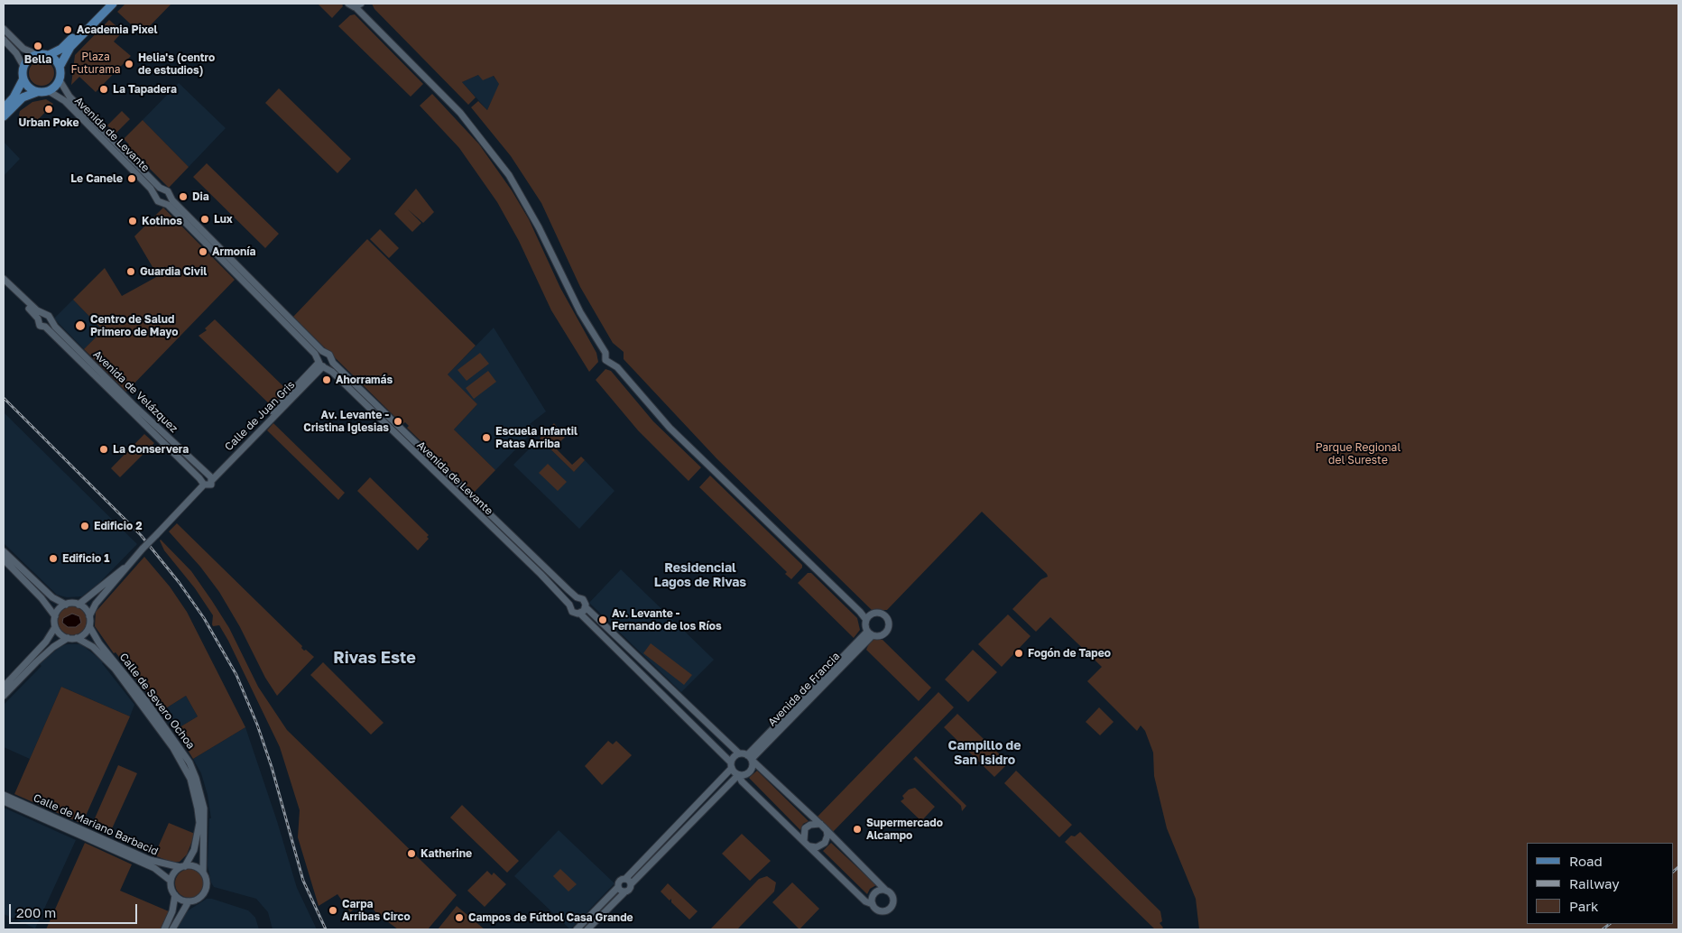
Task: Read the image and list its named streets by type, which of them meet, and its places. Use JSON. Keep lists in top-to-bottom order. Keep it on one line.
{"streets":{"street":["Avenida de Levante","Avenida de Velázquez","Calle de Juan Gris","Avenida de Francia","Calle de Severo Ochoa","Calle de Mariano Barbacid"]},"crossings":[["Avenida de Levante","Calle de Juan Gris"],["Avenida de Velázquez","Calle de Juan Gris"],["Calle de Severo Ochoa","Calle de Mariano Barbacid"]],"districts":["Residencial Lagos de Rivas","Rivas Este","Campillo de San Isidro"],"parks":["Plaza Futurama","Parque Regional del Sureste"],"places":["Academia Pixel","Bella","Helia's (centro de estudios)","La Tapadera","Urban Poke","Le Canele","Dia","Lux","Kotinos","Armonía","Guardia Civil","Centro de Salud Primero de Mayo","Ahorramás","Av. Levante - Cristina Iglesias","Escuela Infantil Patas Arriba","La Conservera","Edificio 2","Edificio 1","Av. Levante - Fernando de los Ríos","Fogón de Tapeo","Supermercado Alcampo","Katherine","Carpa Arribas Circo","Campos de Fútbol Casa Grande"],"legend":["Road","Railway","Park"],"scale_bar":"200 m"}
